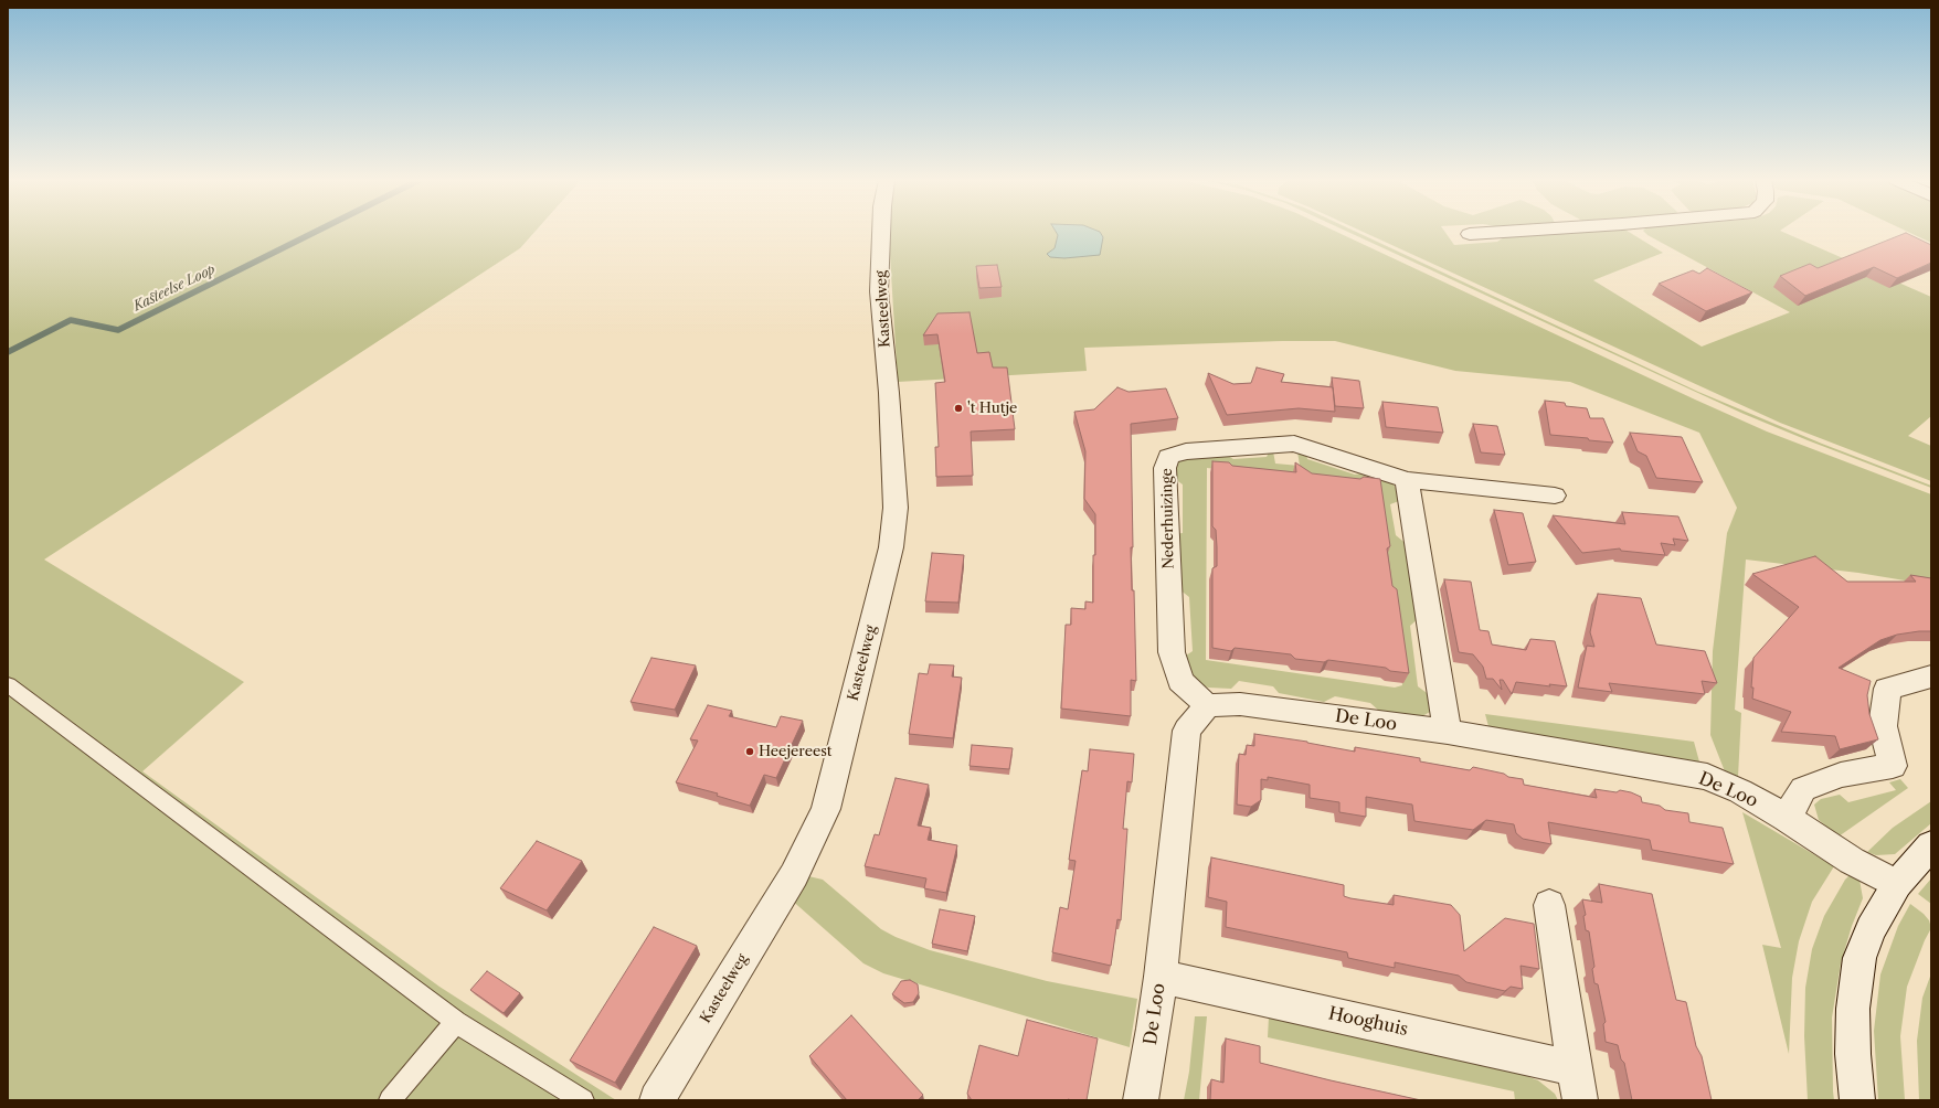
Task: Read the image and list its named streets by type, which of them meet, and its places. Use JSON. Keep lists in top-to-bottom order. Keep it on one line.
{"streets":{"street":["Kasteelweg","Nederhuizinge","De Loo","Hooghuis"]},"crossings":[["Nederhuizinge","De Loo"],["De Loo","Hooghuis"]],"water":["Kasteelse Loop"],"places":["'t Hutje","Heejereest"]}
